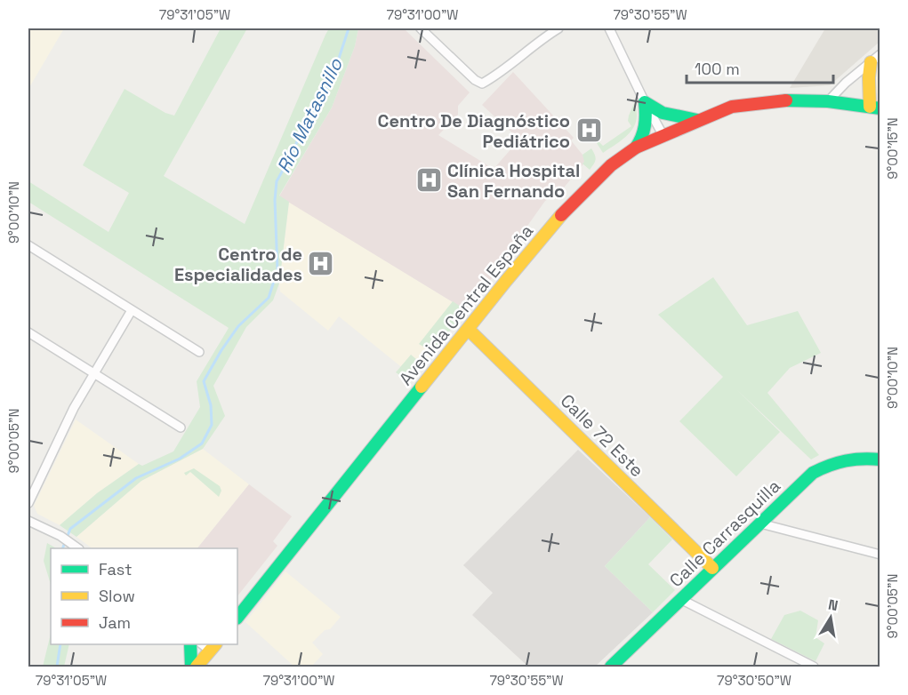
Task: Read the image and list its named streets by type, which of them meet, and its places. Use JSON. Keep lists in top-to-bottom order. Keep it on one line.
{"streets":{"main road":["Avenida Central España","Calle 72 Este","Calle Carrasquilla"]},"crossings":[["Avenida Central España","Calle 72 Este"],["Calle 72 Este","Calle Carrasquilla"]],"water":["Río Matasnillo"],"places":{"hospital":["Centro De Diagnóstico Pediátrico","Clínica Hospital San Fernando","Centro de Especialidades"]},"legend":["Fast","Slow","Jam"],"scale_bar":"100 m","north":"top","coordinates":["79°31'05\"W","79°31'00\"W","79°30'55\"W","9°00'15\"N","9°00'10\"N","9°00'05\"N","79°30'50\"W"]}
